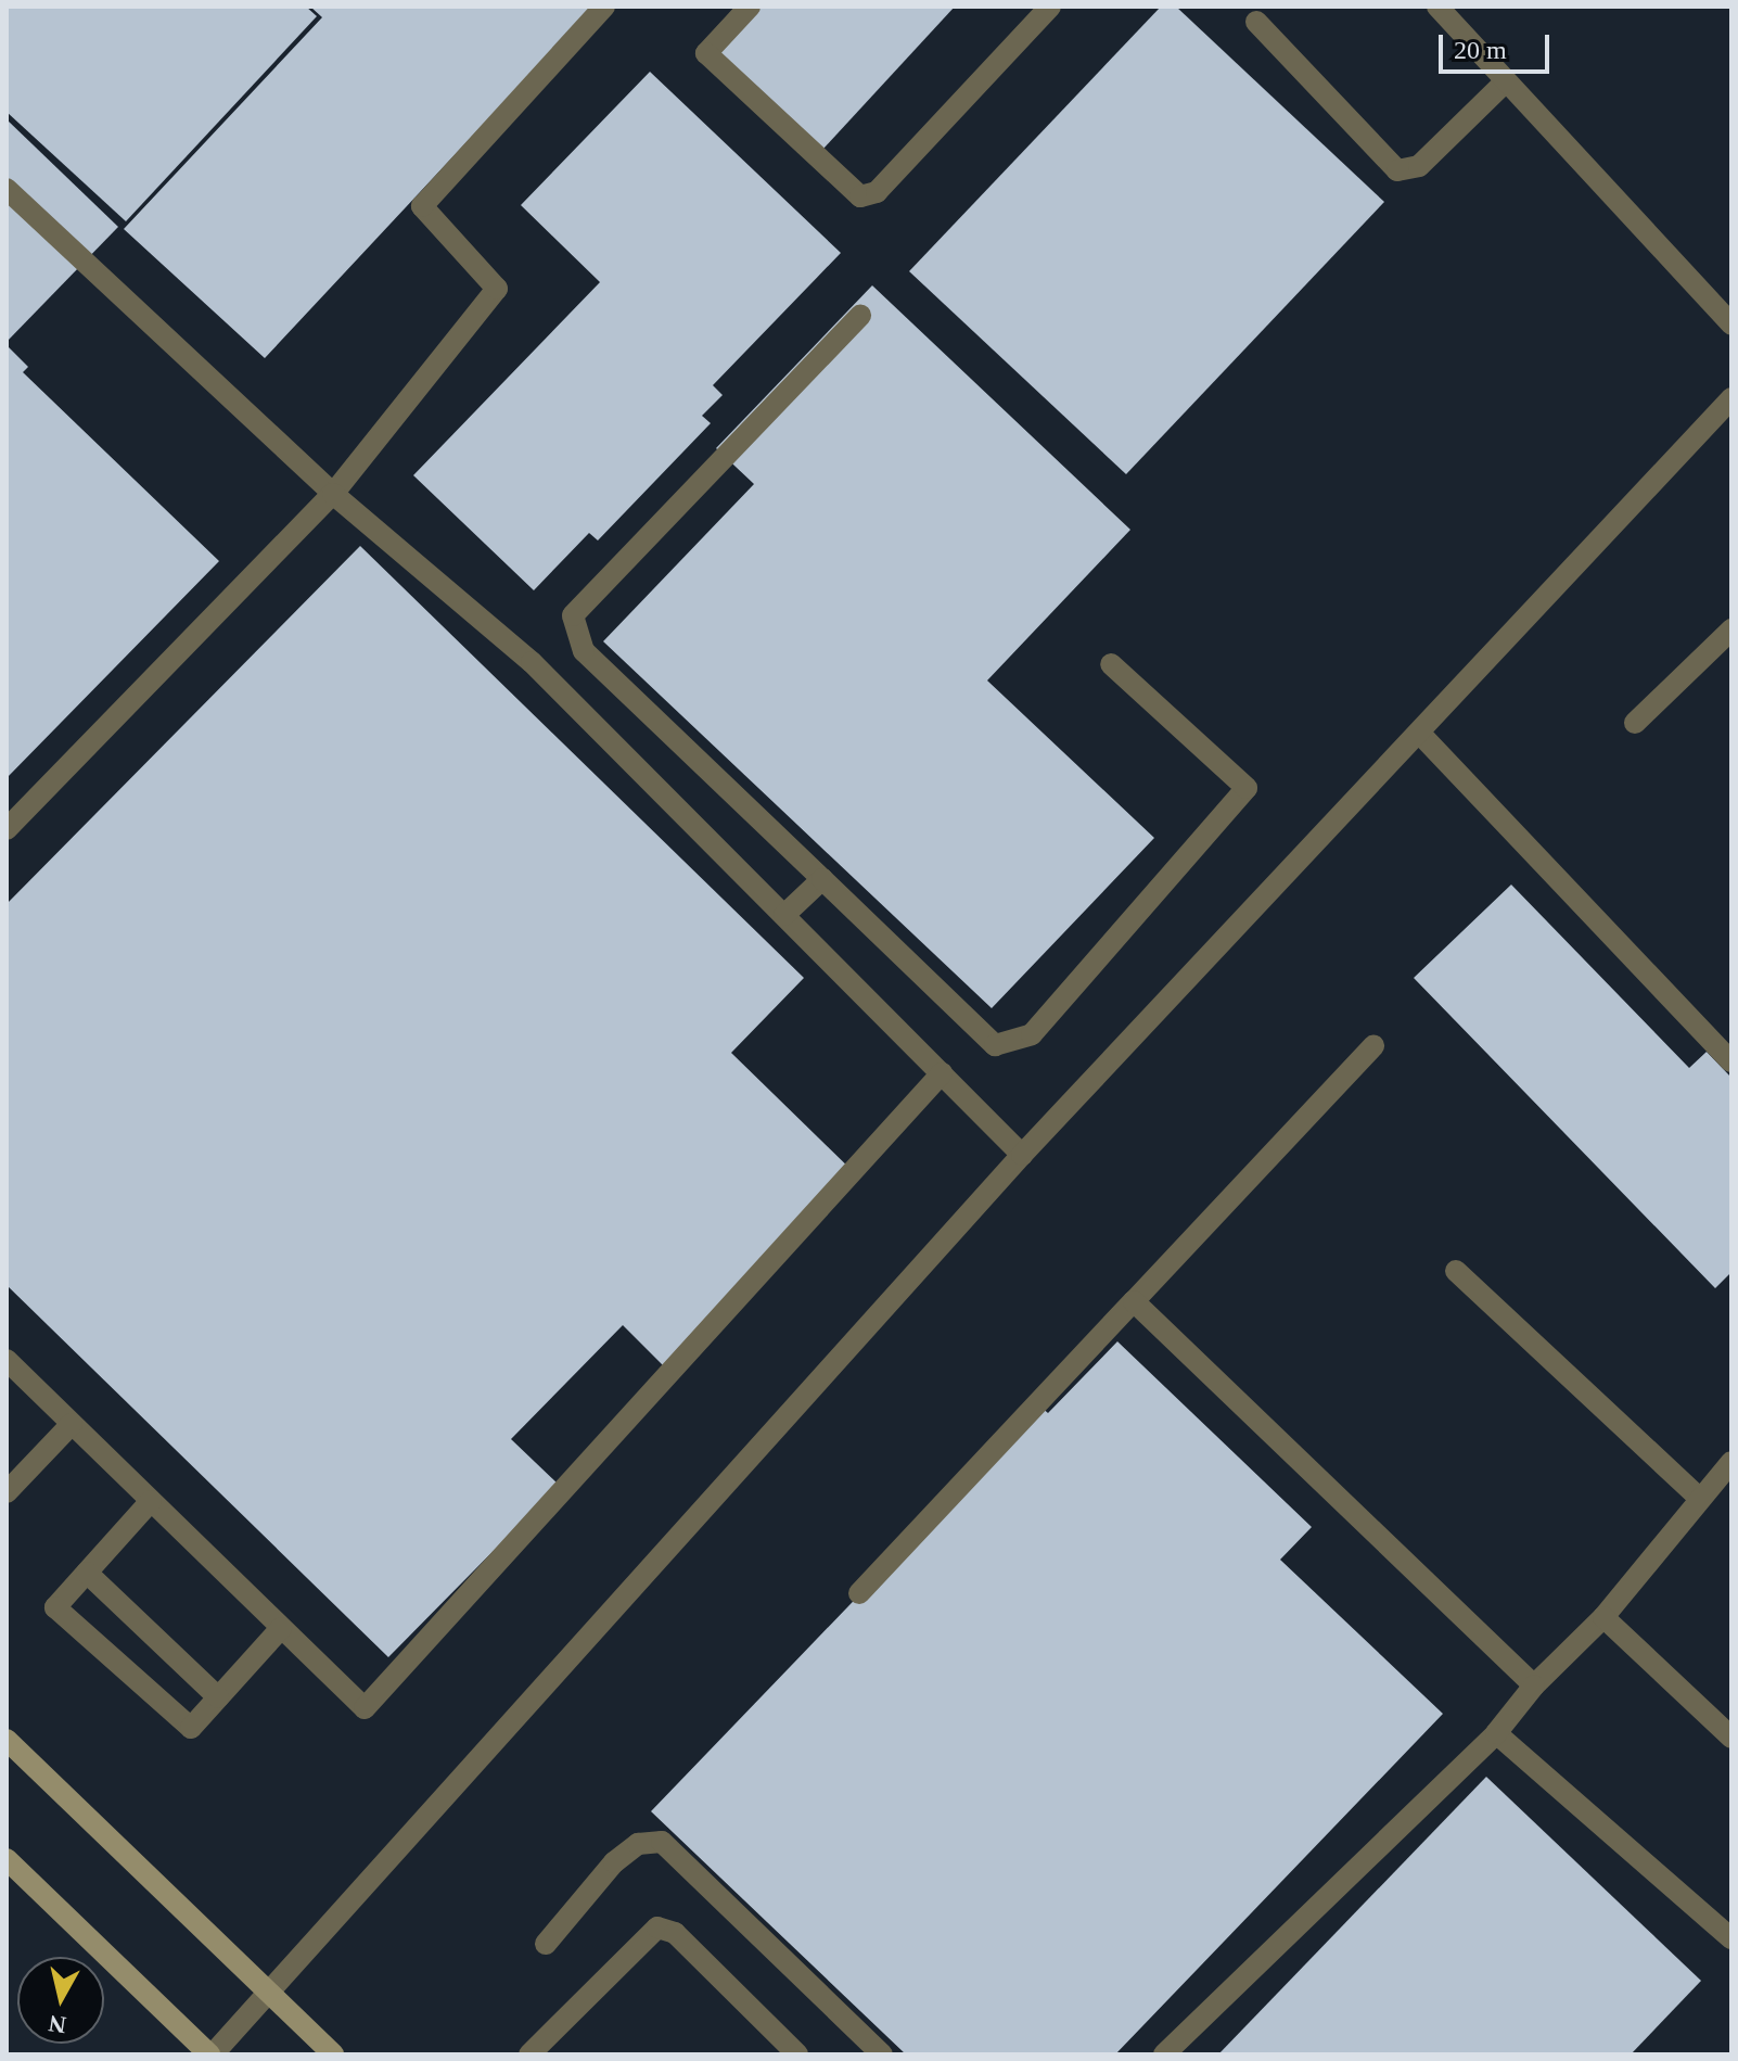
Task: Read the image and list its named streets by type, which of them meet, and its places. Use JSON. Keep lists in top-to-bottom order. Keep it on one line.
{"scale_bar":"20 m","north":"bottom"}
